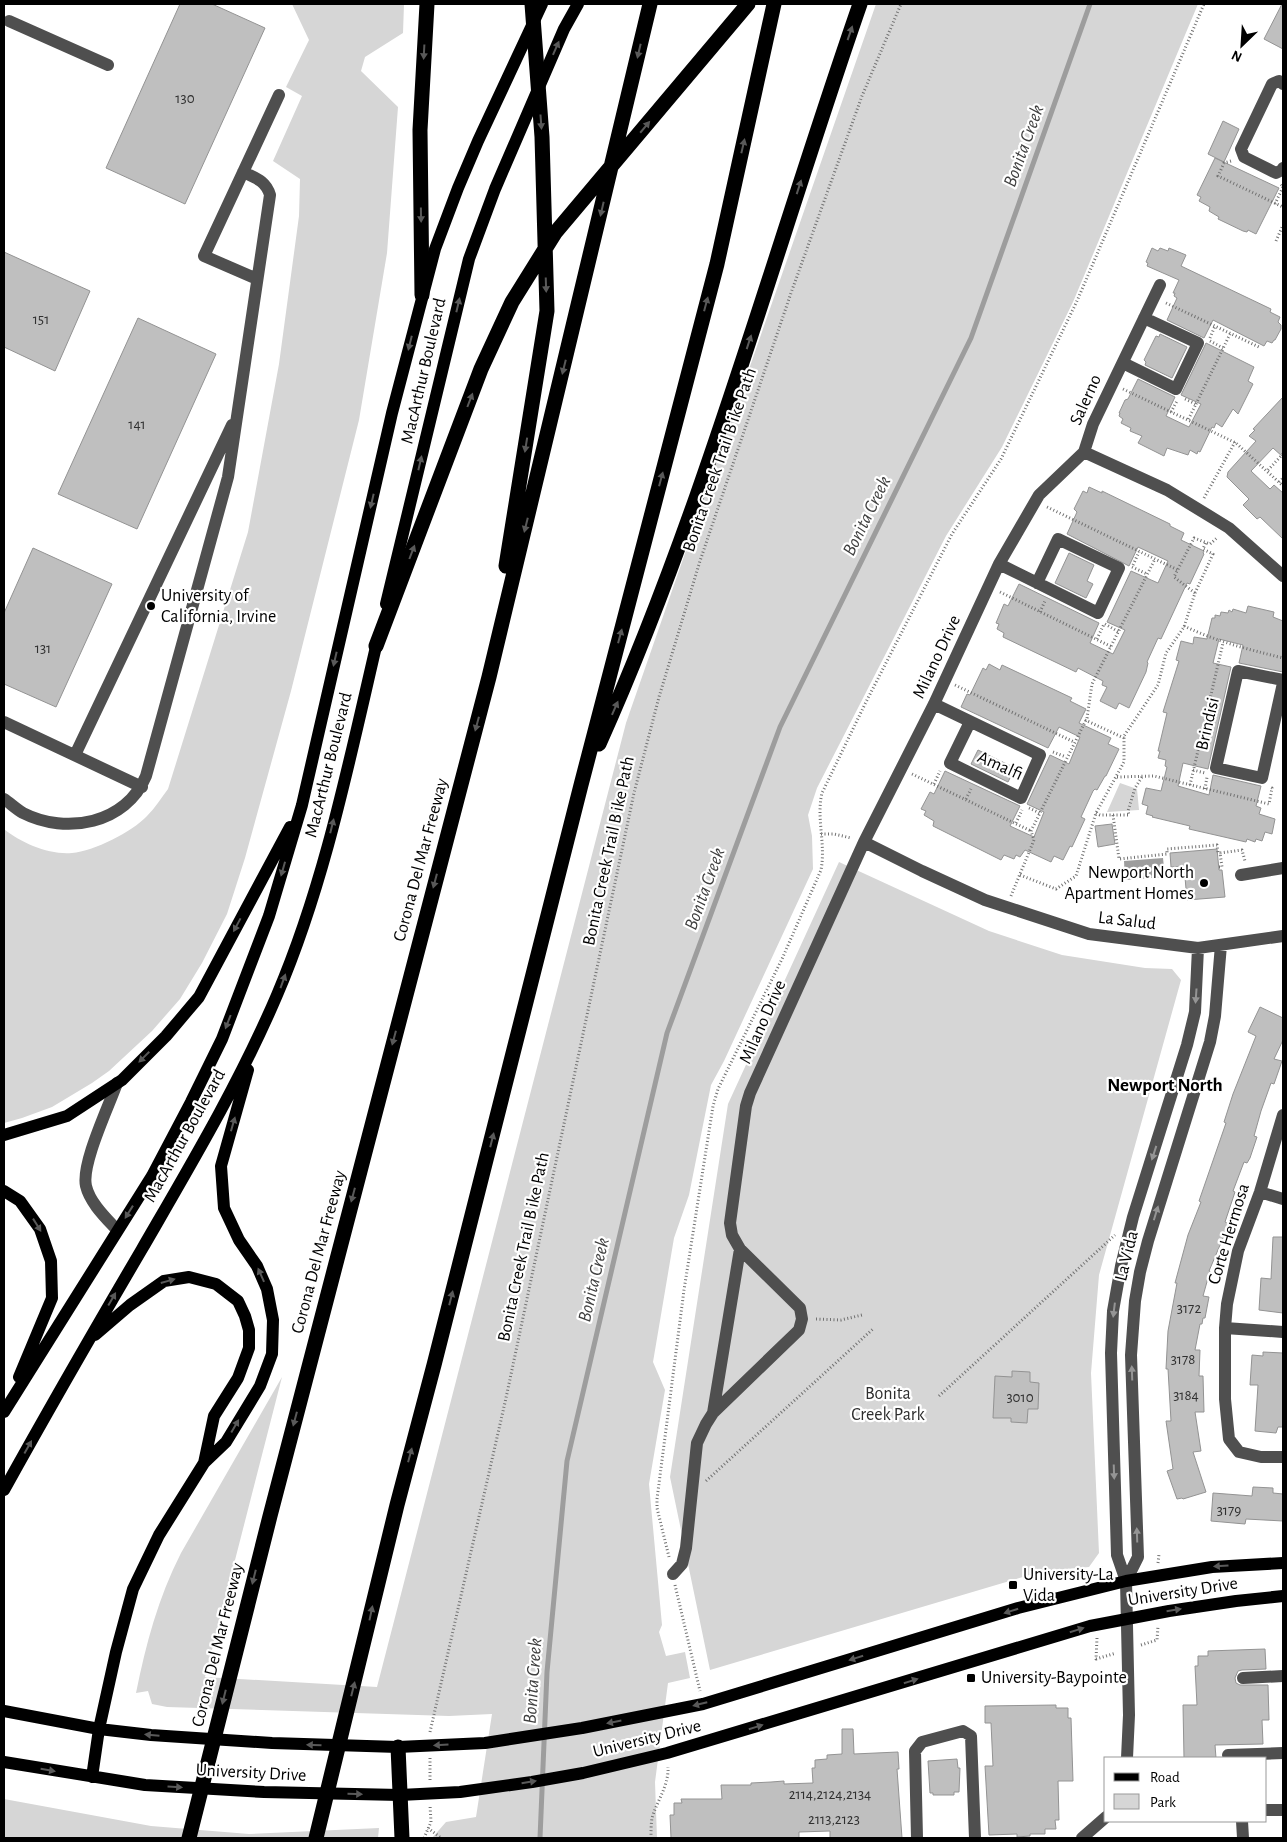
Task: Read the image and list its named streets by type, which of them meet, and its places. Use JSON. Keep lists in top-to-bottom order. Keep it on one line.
{"streets":{"highway":["Corona Del Mar Freeway"],"main road":["MacArthur Boulevard","University Drive"],"street":["Salerno","Milano Drive","Brindisi","Amalfi","La Salud","Corte Hermosa","La Vida"],"path":["Bonita Creek Trail B ike Path"]},"crossings":[["Salerno","Milano Drive"],["Bonita Creek Trail B ike Path","University Drive"],["Milano Drive","Amalfi"],["Milano Drive","La Salud"],["La Salud","La Vida"],["La Vida","University Drive"]],"districts":["Newport North"],"water":["Bonita Creek"],"parks":["Bonita Creek Park"],"places":{"other":["University of California, Irvine","Newport North Apartment Homes"],"transit":["University-La Vida","University-Baypointe"]},"house_numbers":["130","151","141","131","3172","3178","3184","3010","3179","2114,2124,2134","2113,2123"],"legend":["Road","Park"],"north":"bottom left"}
